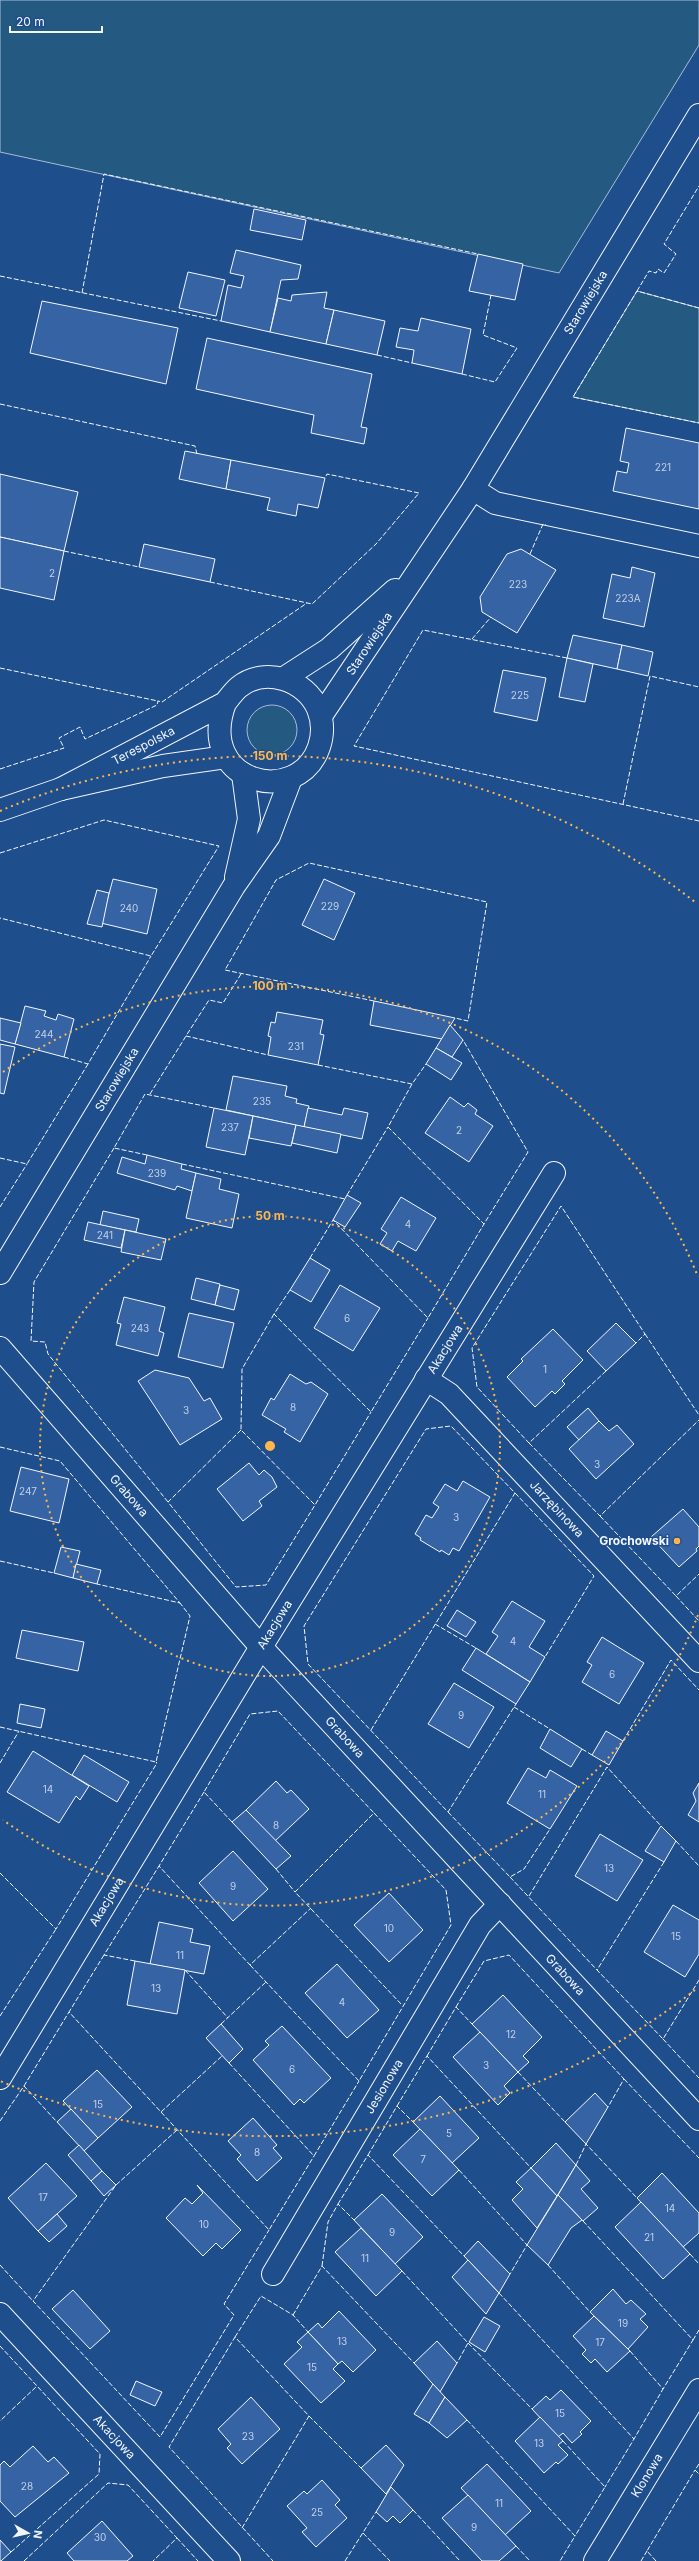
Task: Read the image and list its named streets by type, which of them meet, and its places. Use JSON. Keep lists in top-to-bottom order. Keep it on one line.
{"streets":{"street":["Starowiejska","Terespolska","Akacjowa","Grabowa","Jarzębinowa","Jesionowa","Klonowa"]},"crossings":[["Starowiejska","Terespolska"],["Akacjowa","Grabowa"],["Akacjowa","Jarzębinowa"],["Grabowa","Jesionowa"]],"places":["Grochowski"],"house_numbers":["221","2","223","223A","225","229","240","244","231","235","237","2","239","4","241","6","243","1","8","3","3","247","3","4","6","9","14","11","8","13","9","10","15","11","13","4","12","3","6","15","5","8","7","17","14","10","9","21","11","19","13","17","15","15","23","13","28","11","25","9","30"],"scale_bar":"20 m","north":"right","rings":["150 m","100 m","50 m"]}
